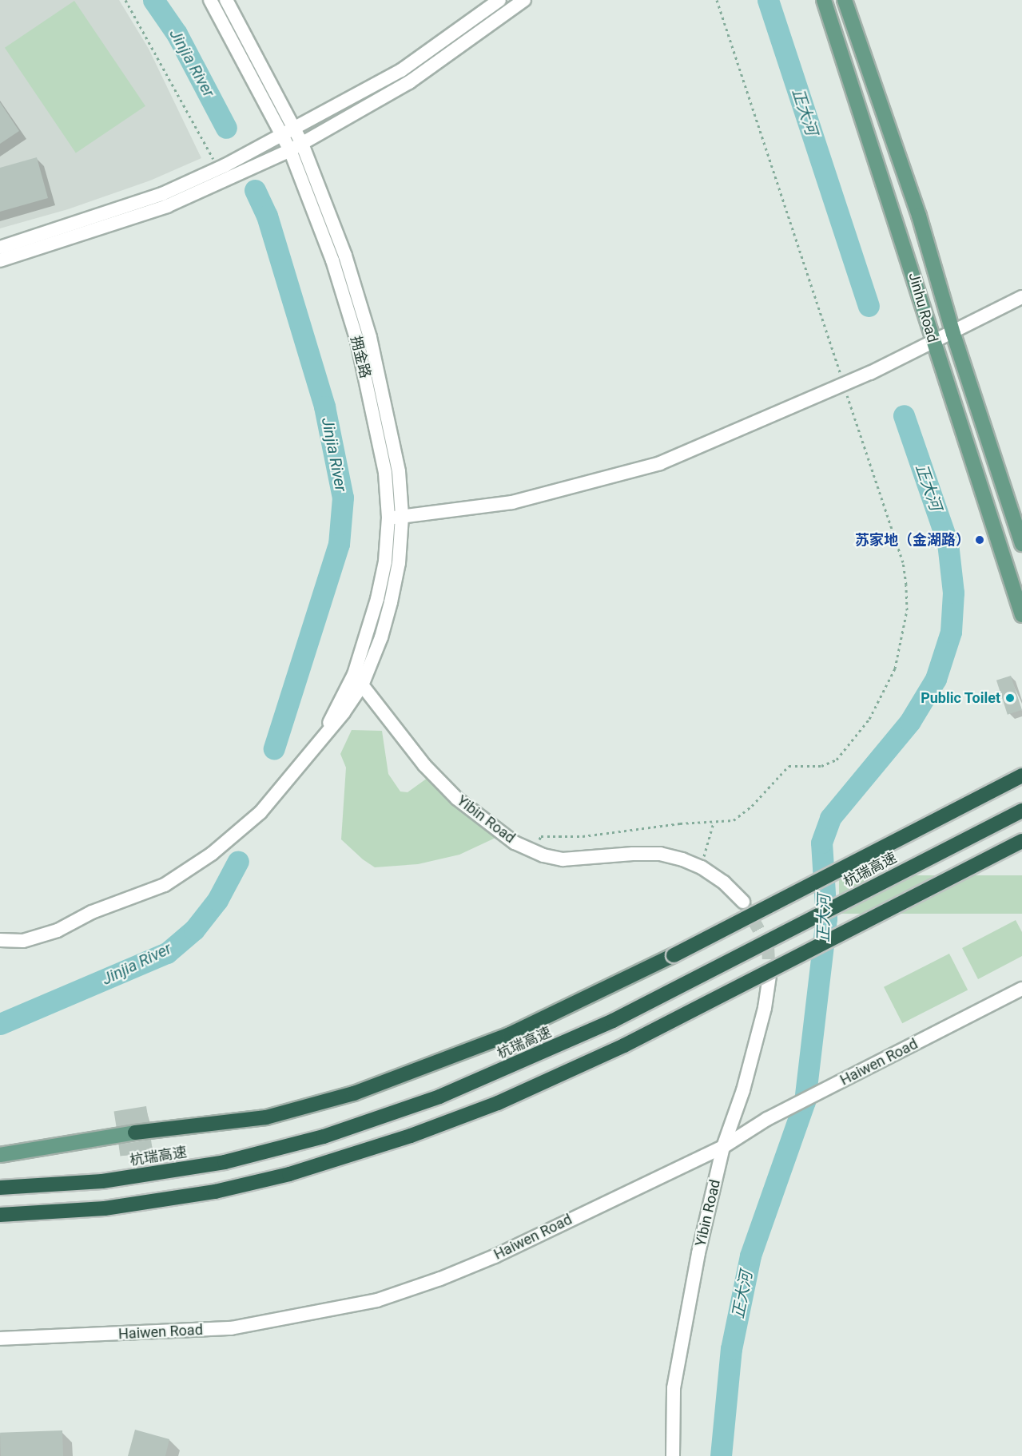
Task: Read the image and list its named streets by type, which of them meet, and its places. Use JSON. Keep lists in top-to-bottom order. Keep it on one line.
{"streets":{"highway":["杭瑞高速"],"main road":["Jinhu Road"],"street":["拥金路","Yibin Road","Haiwen Road"]},"crossings":[["拥金路","Yibin Road"],["Yibin Road","Haiwen Road"]],"water":["Jinjia River","正大河"],"places":["苏家地（金湖路）","Public Toilet"]}
